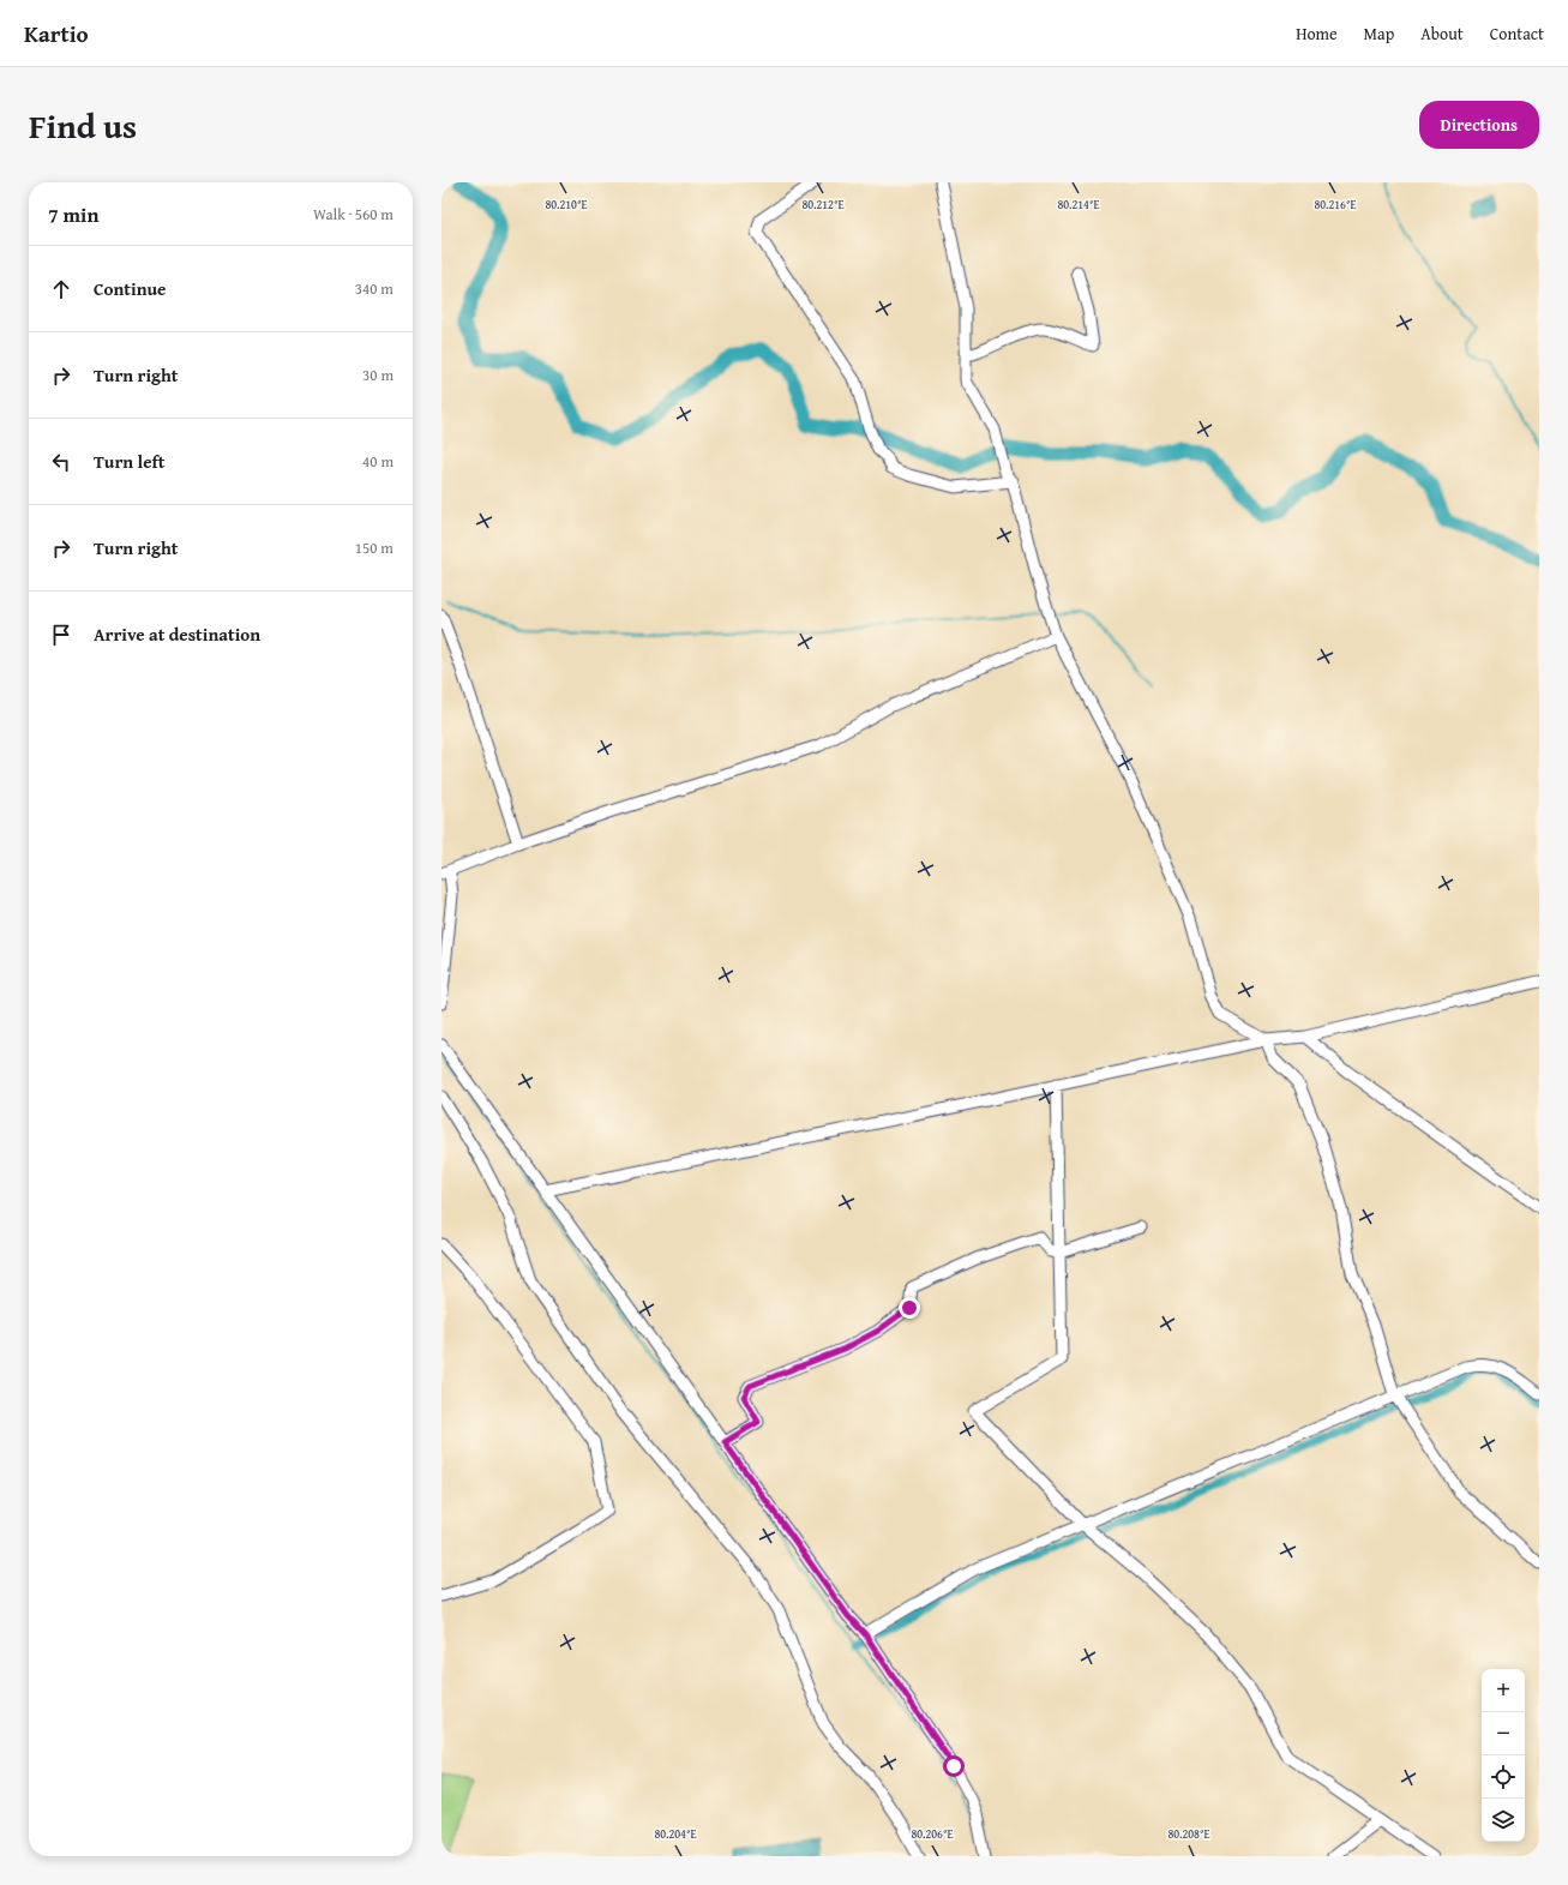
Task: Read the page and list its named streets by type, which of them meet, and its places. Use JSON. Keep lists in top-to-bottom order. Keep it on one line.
{"page":{"header":"Kartio","nav":["Home","Map","About","Contact"],"title":"Find us","buttons":"Directions","heading":["7 min","Walk · 560 m"],"list":[["Continue","340 m"],["Turn right","30 m"],["Turn left","40 m"],["Turn right","150 m"],"Arrive at destination"],"map_buttons":["+","−"]},"coordinates":["80.210°E","80.212°E","80.214°E","80.216°E","80.204°E","80.206°E","80.208°E"]}
